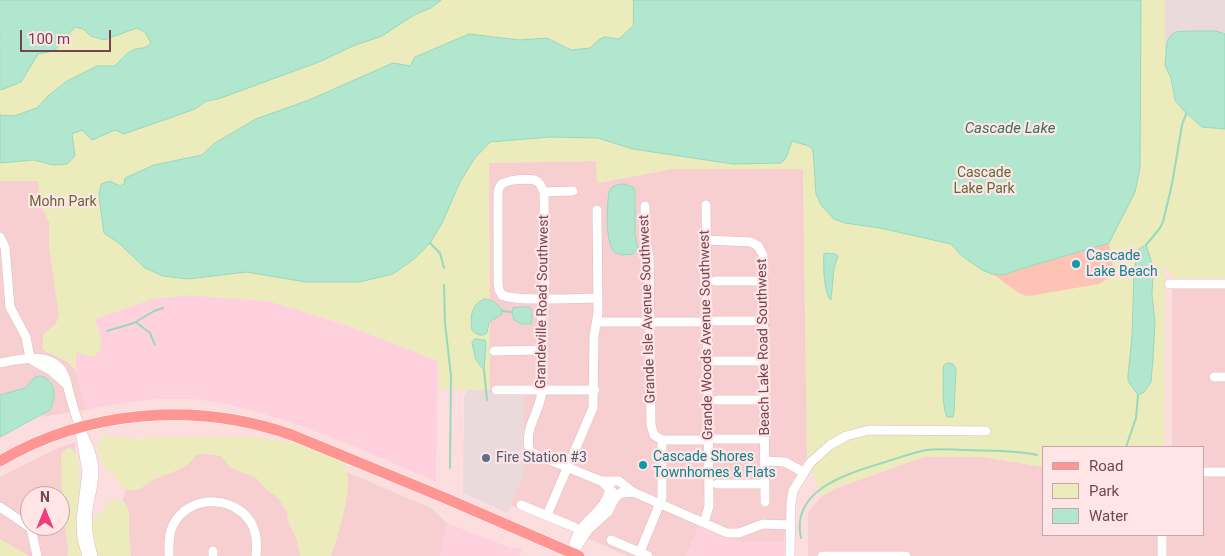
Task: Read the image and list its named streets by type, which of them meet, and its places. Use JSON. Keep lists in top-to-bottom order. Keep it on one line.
{"streets":{"street":["Grandeville Road Southwest","Grande Isle Avenue Southwest","Grande Woods Avenue Southwest","Beach Lake Road Southwest"]},"crossings":[["Grandeville Road Southwest","Grande Isle Avenue Southwest"],["Grandeville Road Southwest","Grande Woods Avenue Southwest"],["Grande Woods Avenue Southwest","Beach Lake Road Southwest"]],"water":["Cascade Lake"],"parks":["Cascade Lake Park","Mohn Park"],"places":["Cascade Lake Beach","Fire Station #3","Cascade Shores Townhomes & Flats"],"legend":["Road","Park","Water"],"scale_bar":"100 m","north":"top"}
